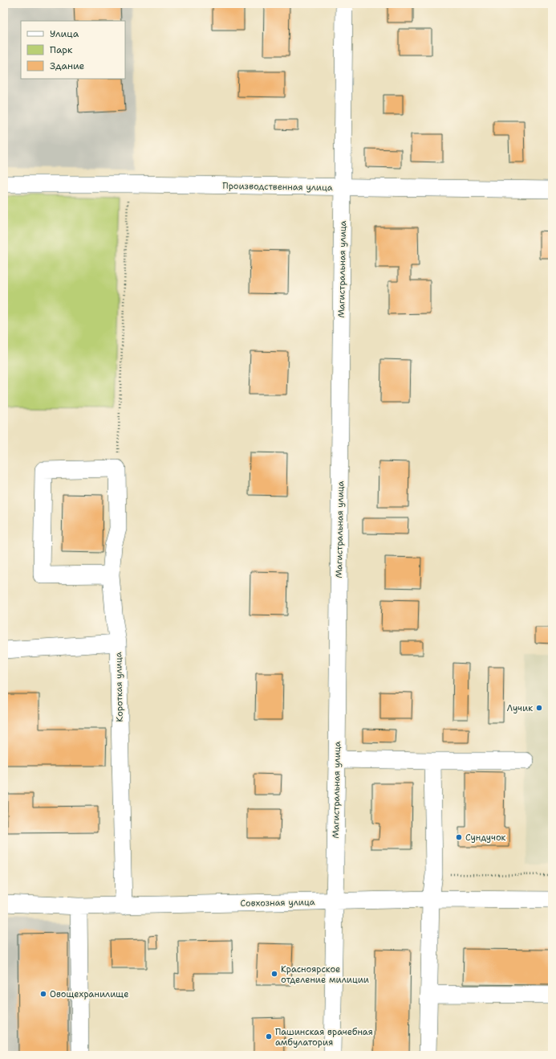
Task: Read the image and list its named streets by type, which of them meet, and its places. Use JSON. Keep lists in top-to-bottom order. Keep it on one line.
{"streets":{"street":["Производственная улица","Магистральная улица","Короткая улица","Совхозная улица"]},"crossings":[["Производственная улица","Магистральная улица"],["Магистральная улица","Совхозная улица"],["Короткая улица","Совхозная улица"]],"places":["Лучик","Сундучок","Красноярское отделение милиции","Овощехранилище","Пашинская врачебная амбулатория"],"legend":["Улица","Парк","Здание"]}
